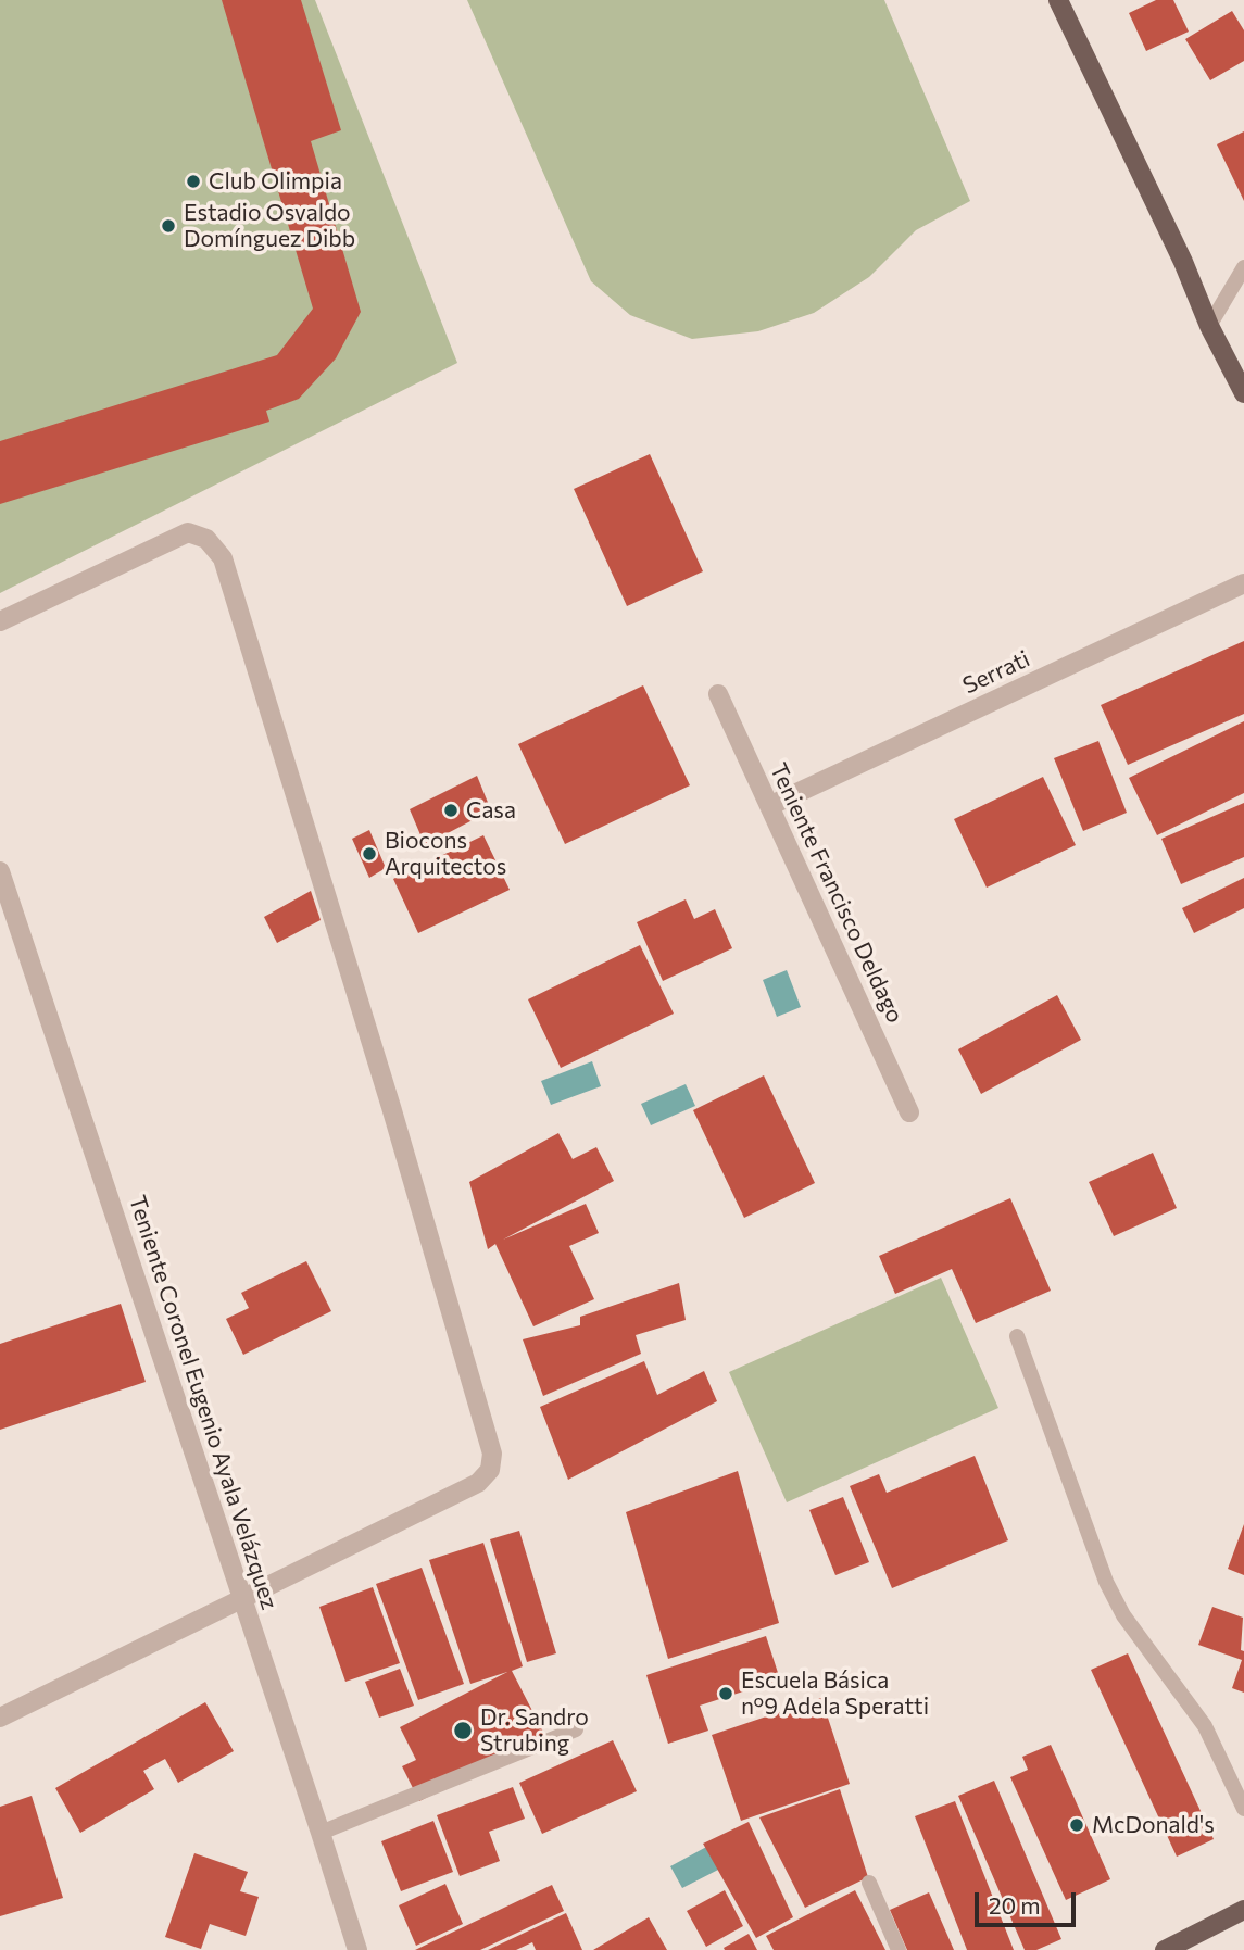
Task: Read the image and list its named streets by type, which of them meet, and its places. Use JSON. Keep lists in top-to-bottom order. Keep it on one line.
{"streets":{"street":["Serrati","Teniente Francisco Deldago","Teniente Coronel Eugenio Ayala Velázquez"]},"crossings":[["Serrati","Teniente Francisco Deldago"]],"places":["Club Olimpia","Estadio Osvaldo Domínguez Dibb","Casa","Biocons Arquitectos","Escuela Básica nº9 Adela Speratti","Dr. Sandro Strubing","McDonald's"],"scale_bar":"20 m"}
